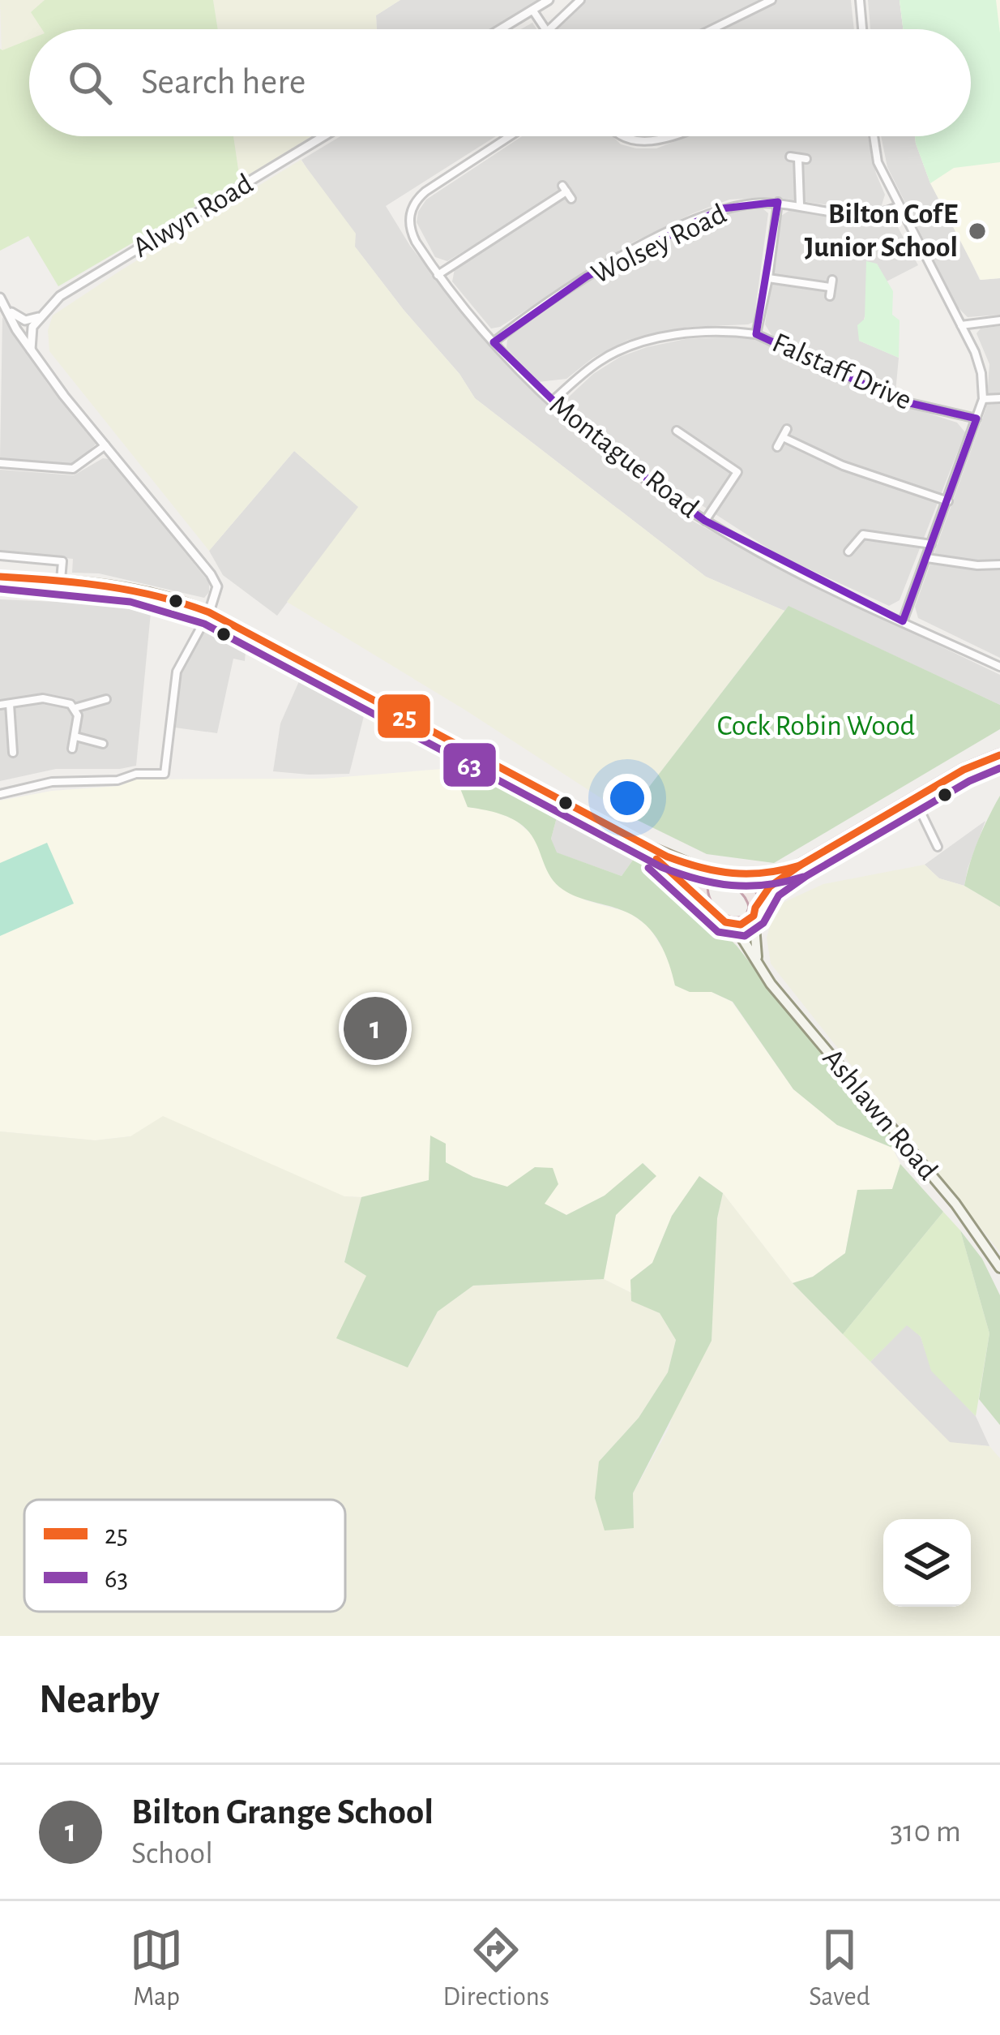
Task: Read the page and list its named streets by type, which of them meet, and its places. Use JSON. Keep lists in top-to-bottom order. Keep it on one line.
{"streets":{"main road":["Ashlawn Road"],"street":["Alwyn Road","Wolsey Road","Falstaff Drive","Montague Road"]},"crossings":[["Wolsey Road","Montague Road"],["Falstaff Drive","Montague Road"]],"parks":["Cock Robin Wood"],"places":["Bilton CofE Junior School"],"lines":["transit line 25","transit line 63"],"legend":["25","63"],"page":{"search":"Search here","pins":"1","heading":"Nearby","list":[{"mark":"1","name":"Bilton Grange School","note":"School","value":"310 m"}],"nav":["Map","Directions","Saved"]}}
